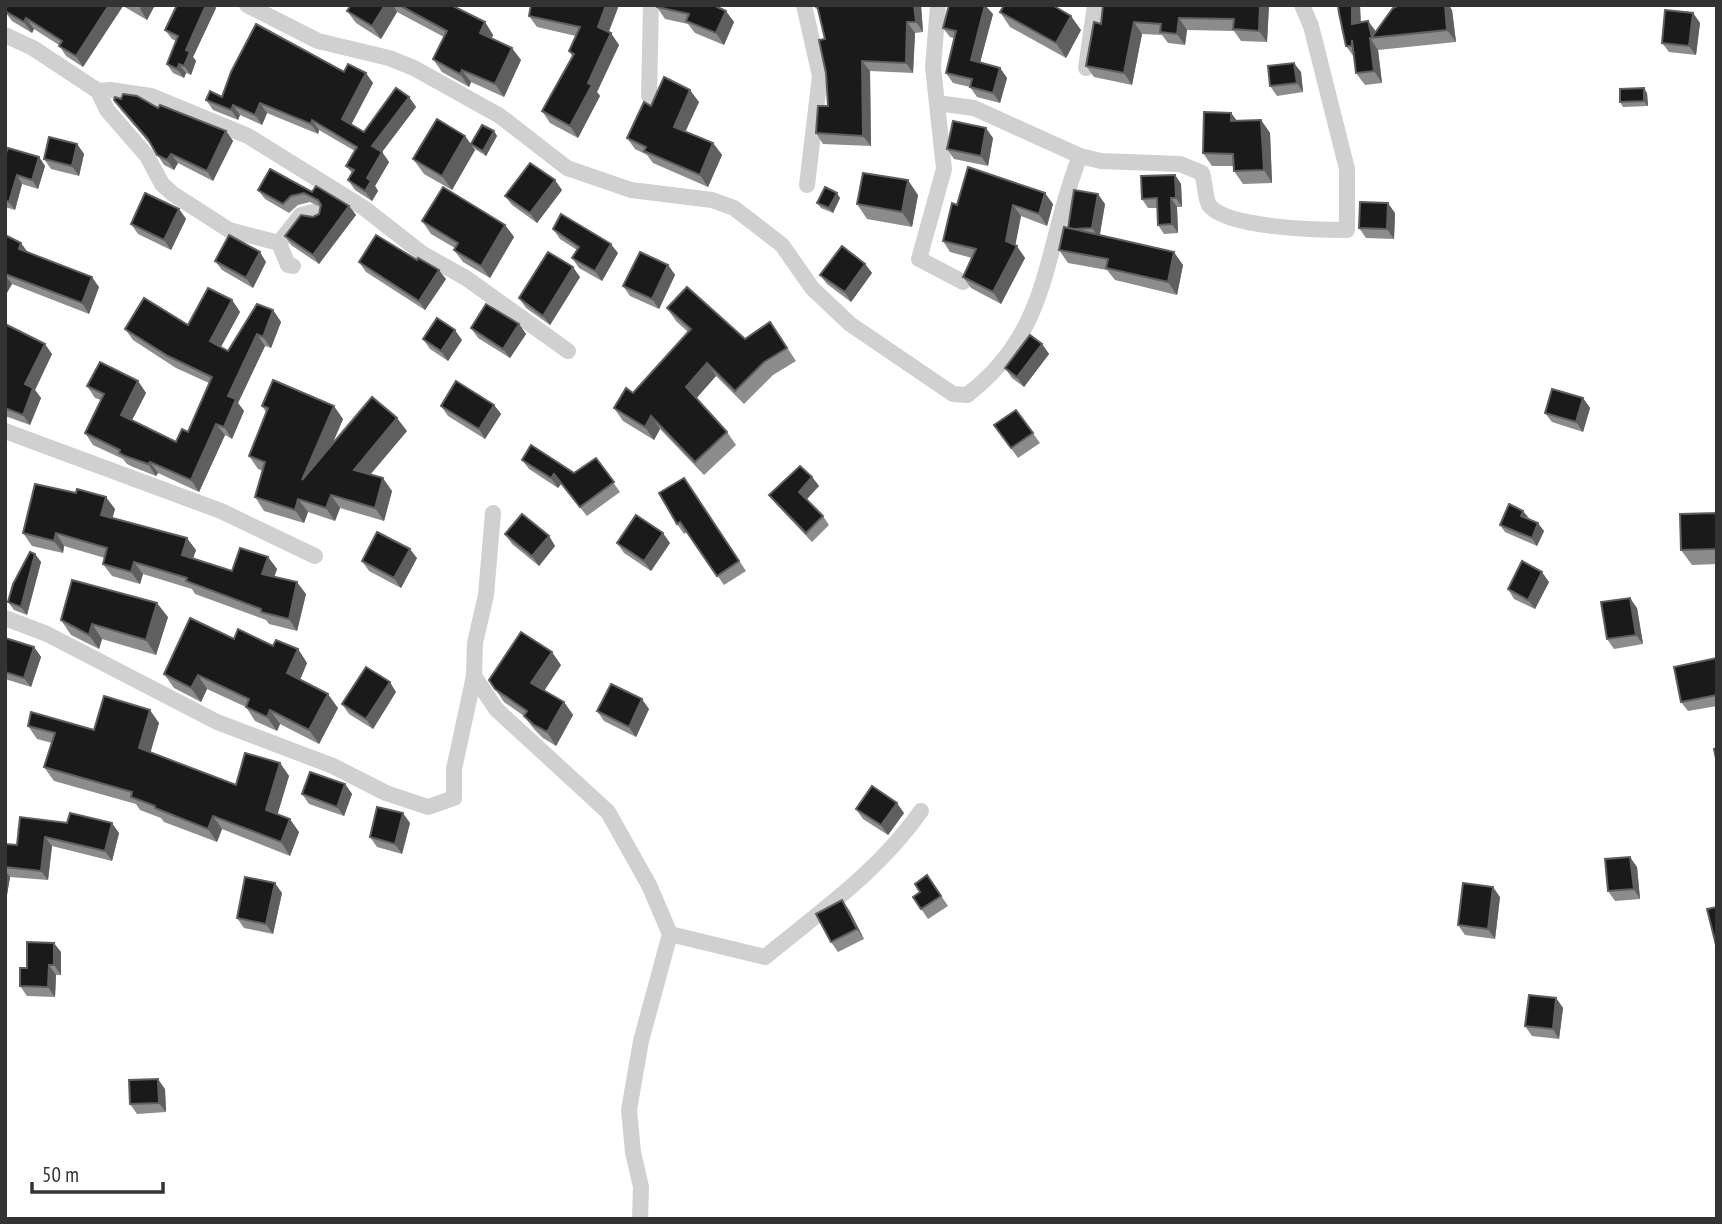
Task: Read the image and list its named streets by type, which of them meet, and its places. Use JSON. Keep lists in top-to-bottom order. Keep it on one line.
{"scale_bar":"50 m"}
